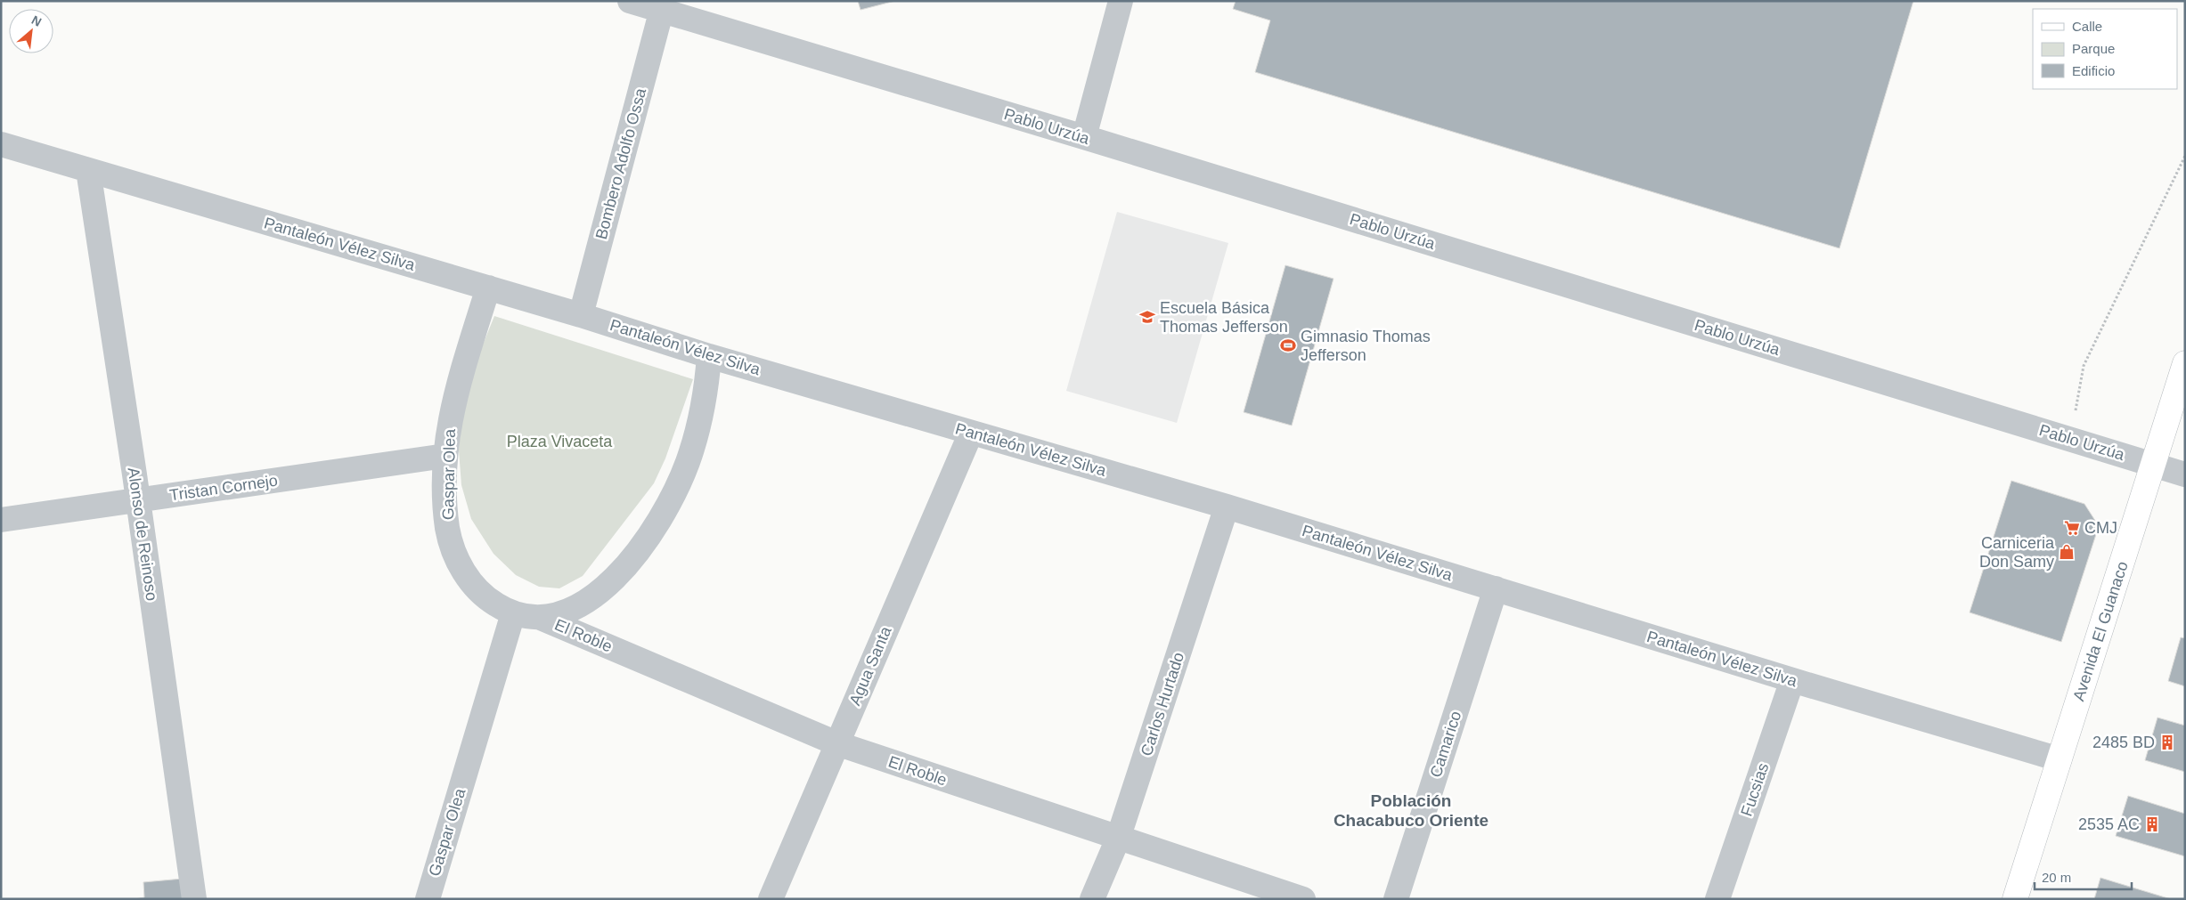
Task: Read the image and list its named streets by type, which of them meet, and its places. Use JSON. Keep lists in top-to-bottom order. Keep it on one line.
{"streets":{"main road":["Avenida El Guanaco"],"street":["Pablo Urzúa","Bombero Adolfo Ossa","Pantaleón Vélez Silva","Gaspar Olea","Tristan Cornejo","Alonso de Reinoso","El Roble","Agua Santa","Carlos Hurtado","Camarico","Fucsias"]},"crossings":[["Pablo Urzúa","Bombero Adolfo Ossa"],["Pablo Urzúa","Avenida El Guanaco"],["Bombero Adolfo Ossa","Pantaleón Vélez Silva"],["Pantaleón Vélez Silva","Gaspar Olea"],["Pantaleón Vélez Silva","Alonso de Reinoso"],["Pantaleón Vélez Silva","Avenida El Guanaco"],["Pantaleón Vélez Silva","Agua Santa"],["Pantaleón Vélez Silva","Carlos Hurtado"],["Pantaleón Vélez Silva","Camarico"],["Pantaleón Vélez Silva","Fucsias"],["Gaspar Olea","Tristan Cornejo"],["Gaspar Olea","El Roble"],["Tristan Cornejo","Alonso de Reinoso"],["El Roble","Agua Santa"],["El Roble","Carlos Hurtado"]],"districts":["Población Chacabuco Oriente"],"parks":["Plaza Vivaceta"],"places":{"school or university":["Escuela Básica Thomas Jefferson"],"sports":["Gimnasio Thomas Jefferson"],"supermarket":["CMJ"],"shop":["Carniceria Don Samy"],"building":["2485 BD","2535 AC"]},"legend":["Calle","Parque","Edificio"],"scale_bar":"20 m","north":"top right"}
